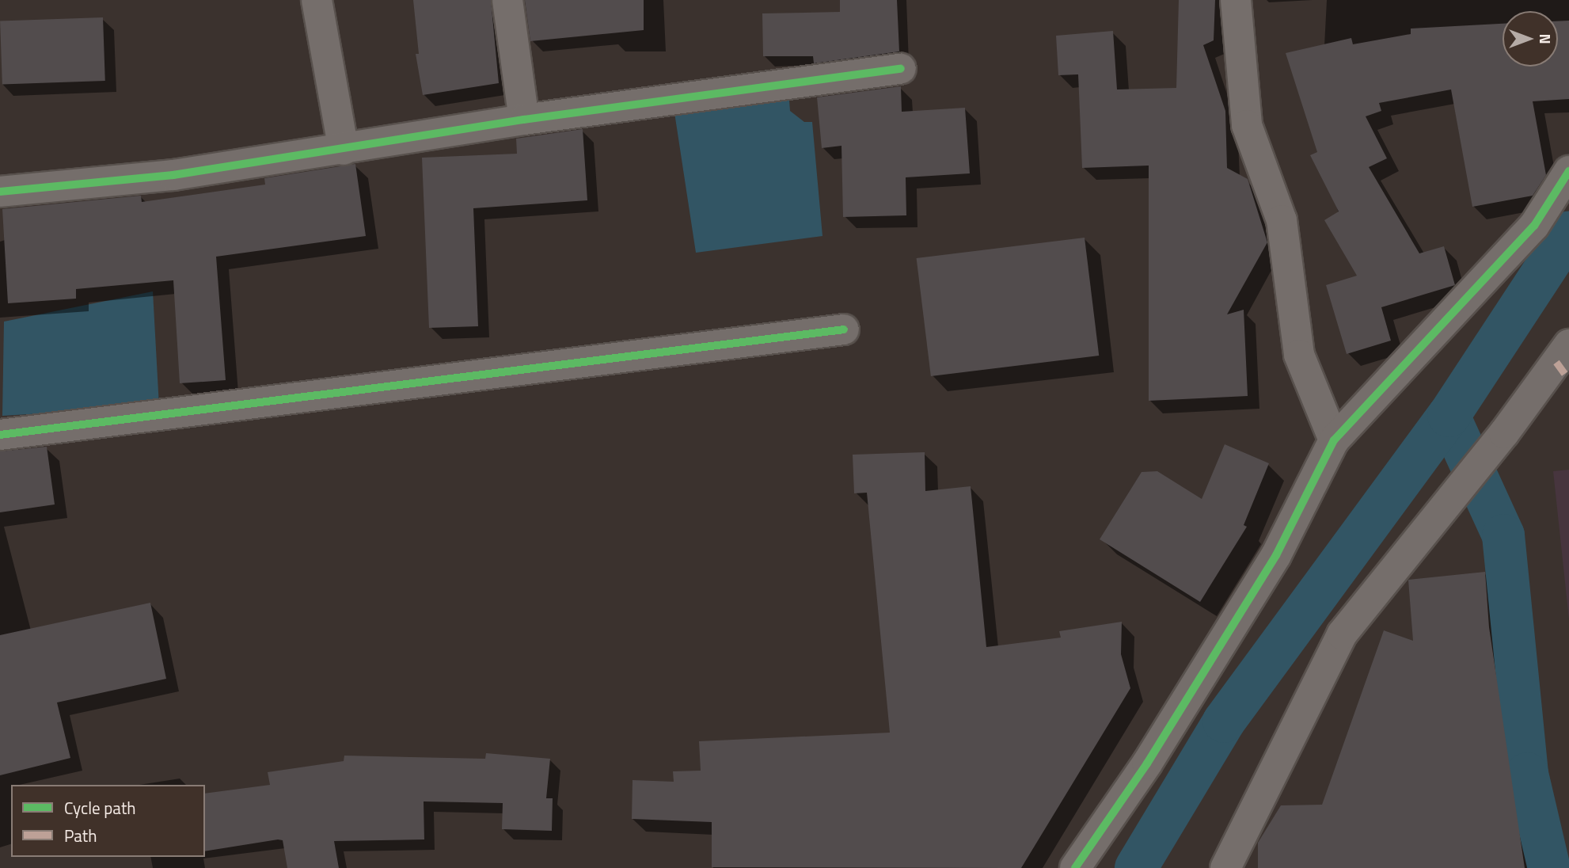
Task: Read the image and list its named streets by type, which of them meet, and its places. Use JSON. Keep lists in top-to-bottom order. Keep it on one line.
{"legend":["Cycle path","Path"],"north":"right"}
